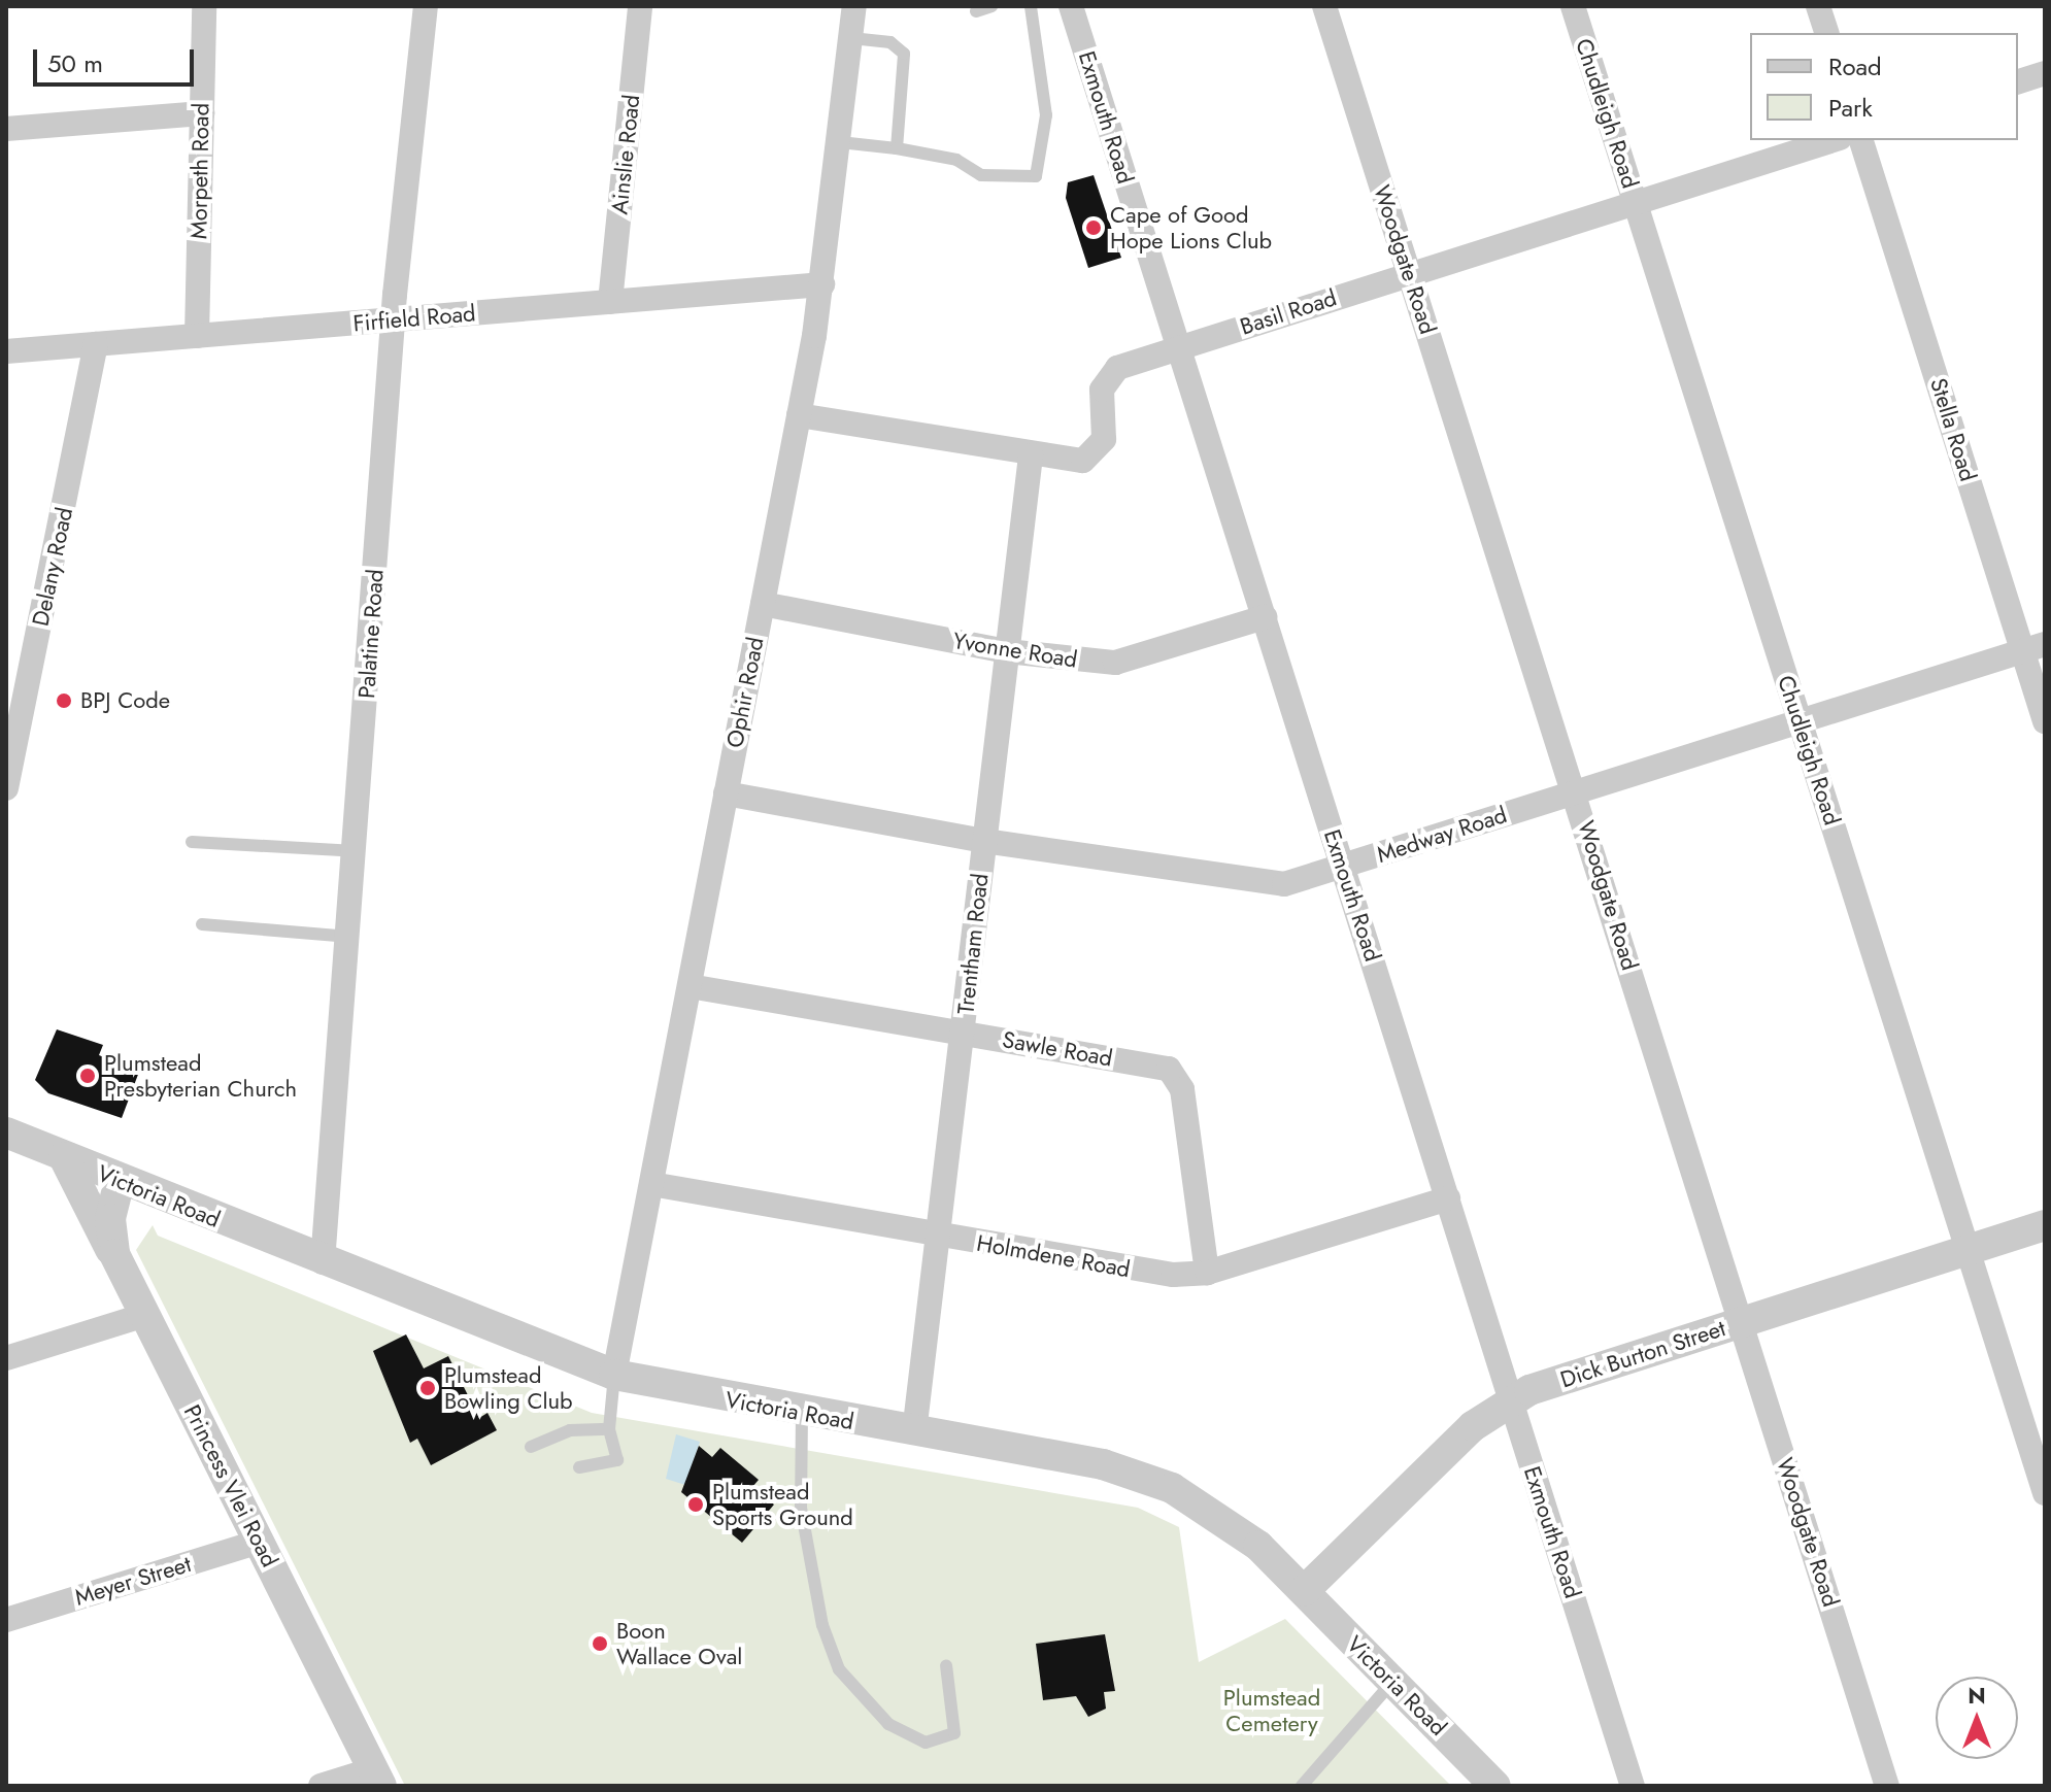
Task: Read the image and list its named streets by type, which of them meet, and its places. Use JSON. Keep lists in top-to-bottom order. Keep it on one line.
{"streets":{"street":["Chudleigh Road","Exmouth Road","Ainslie Road","Morpeth Road","Woodgate Road","Basil Road","Firfield Road","Stella Road","Delany Road","Palatine Road","Yvonne Road","Ophir Road","Medway Road","Trentham Road","Sawle Road","Victoria Road","Holmdene Road","Dick Burton Street","Princess Vlei Road","Meyer Street"]},"crossings":[["Chudleigh Road","Basil Road"],["Chudleigh Road","Medway Road"],["Chudleigh Road","Dick Burton Street"],["Exmouth Road","Basil Road"],["Exmouth Road","Yvonne Road"],["Exmouth Road","Medway Road"],["Exmouth Road","Holmdene Road"],["Exmouth Road","Dick Burton Street"],["Ainslie Road","Firfield Road"],["Morpeth Road","Firfield Road"],["Woodgate Road","Basil Road"],["Woodgate Road","Medway Road"],["Woodgate Road","Dick Burton Street"],["Basil Road","Ophir Road"],["Basil Road","Trentham Road"],["Firfield Road","Delany Road"],["Firfield Road","Palatine Road"],["Firfield Road","Ophir Road"],["Stella Road","Medway Road"],["Palatine Road","Victoria Road"],["Yvonne Road","Ophir Road"],["Yvonne Road","Trentham Road"],["Ophir Road","Medway Road"],["Ophir Road","Sawle Road"],["Ophir Road","Victoria Road"],["Ophir Road","Holmdene Road"],["Medway Road","Trentham Road"],["Trentham Road","Sawle Road"],["Trentham Road","Victoria Road"],["Trentham Road","Holmdene Road"],["Sawle Road","Holmdene Road"],["Victoria Road","Dick Burton Street"],["Victoria Road","Princess Vlei Road"],["Princess Vlei Road","Meyer Street"]],"parks":["Plumstead Cemetery"],"places":["Cape of Good Hope Lions Club","BPJ Code","Plumstead Presbyterian Church","Plumstead Bowling Club","Plumstead Sports Ground","Boon Wallace Oval"],"legend":["Road","Park"],"scale_bar":"50 m","north":"top"}
